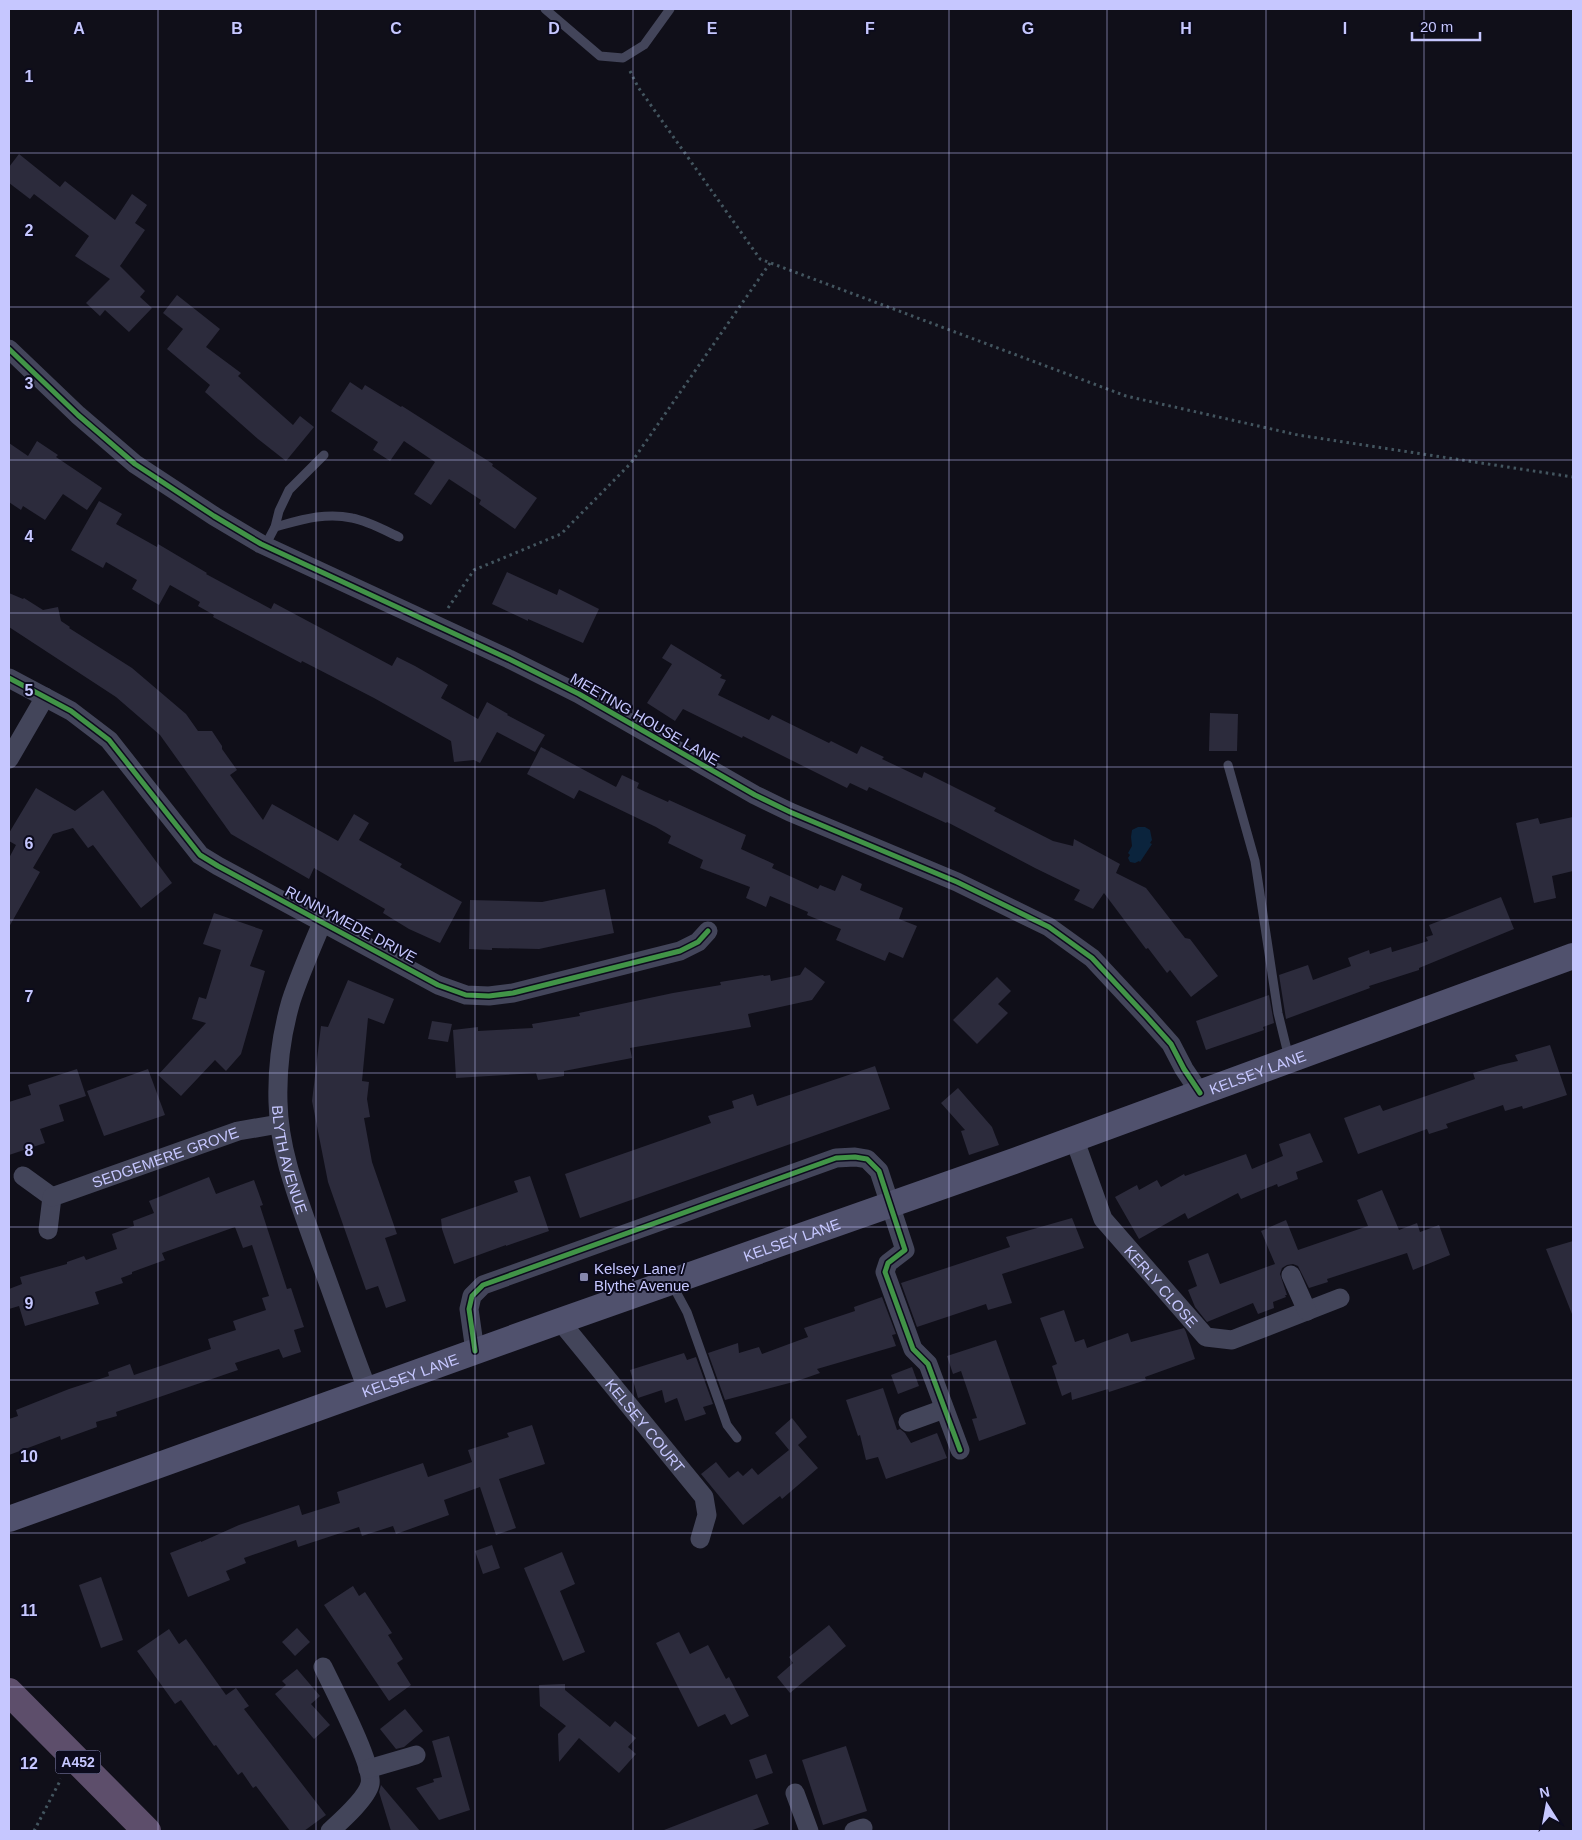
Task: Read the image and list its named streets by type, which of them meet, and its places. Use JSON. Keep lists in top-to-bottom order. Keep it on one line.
{"streets":{"highway":["A452"],"main road":["KELSEY LANE"],"street":["MEETING HOUSE LANE","RUNNYMEDE DRIVE","SEDGEMERE GROVE","BLYTH AVENUE","KERLY CLOSE","KELSEY COURT"]},"crossings":[["MEETING HOUSE LANE","KELSEY LANE"],["RUNNYMEDE DRIVE","BLYTH AVENUE"],["KELSEY LANE","BLYTH AVENUE"],["KELSEY LANE","KERLY CLOSE"],["KELSEY LANE","KELSEY COURT"],["SEDGEMERE GROVE","BLYTH AVENUE"]],"places":{"transit":["Kelsey Lane / Blythe Avenue"]},"scale_bar":"20 m","north":"top","grid":{"columns":["A","B","C","D","E","F","G","H","I"],"rows":["1","2","3","4","5","6","7","8","9","10","11","12"]}}
